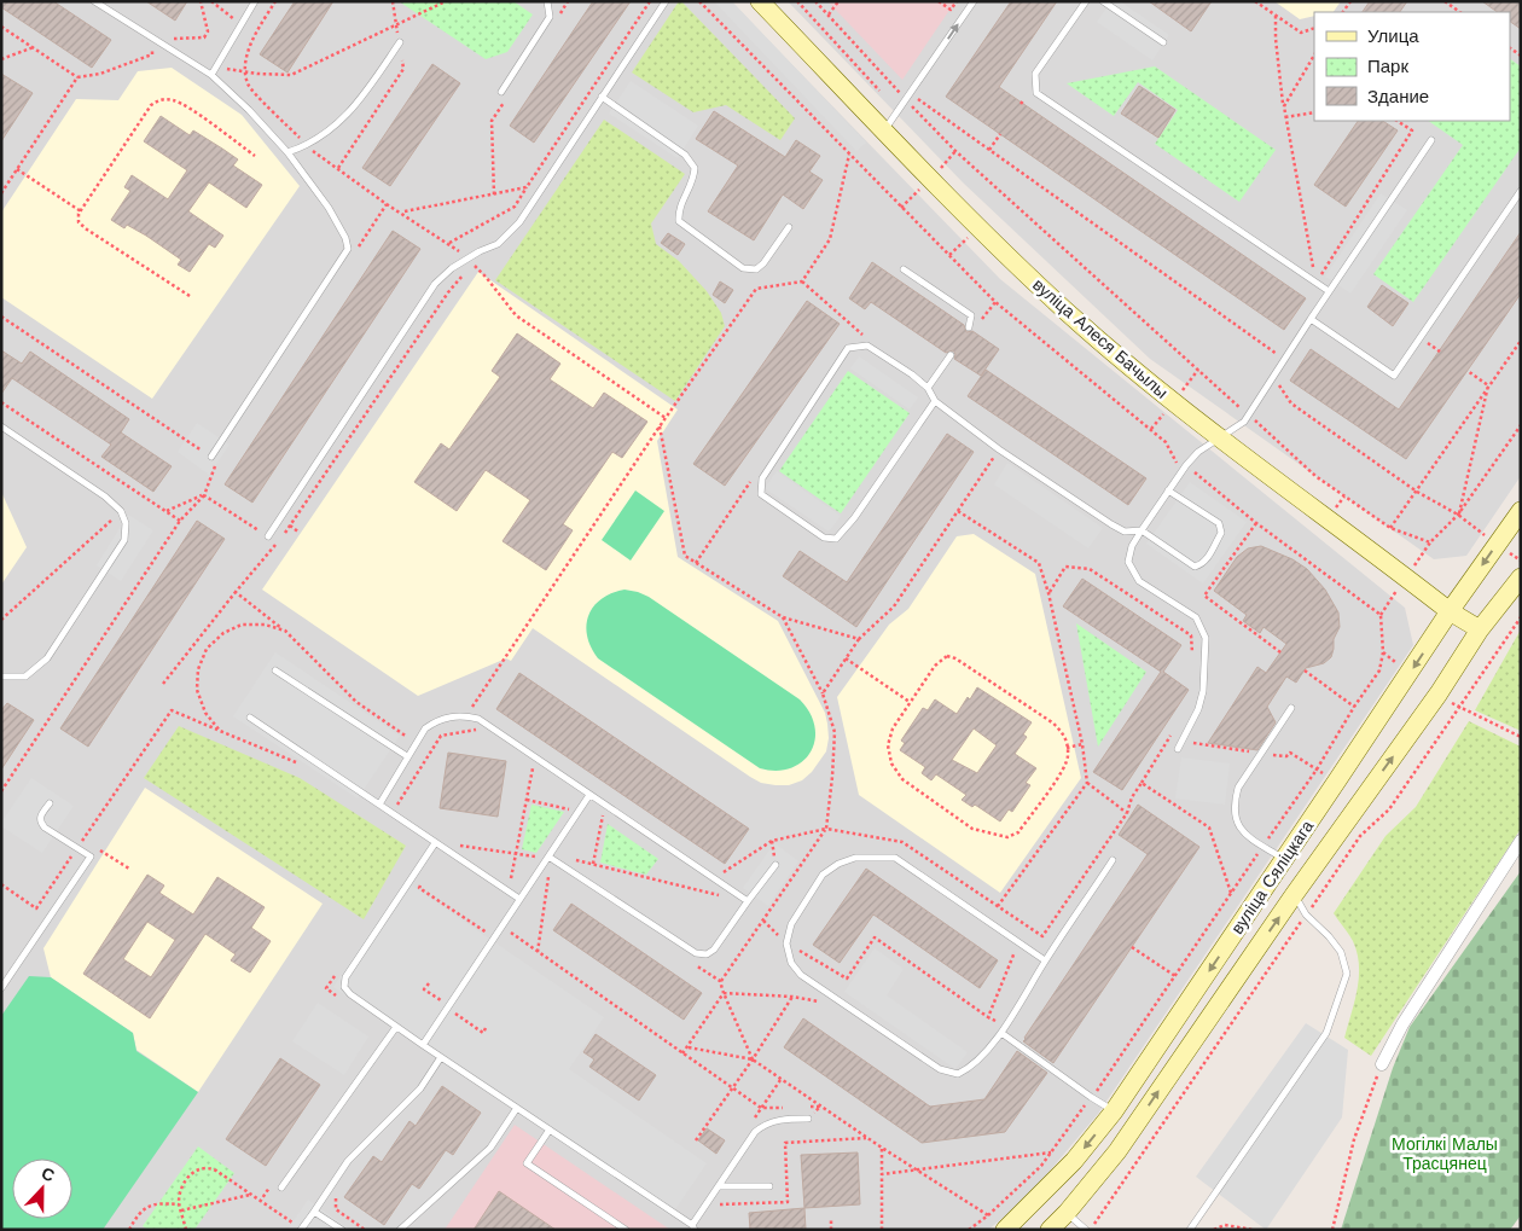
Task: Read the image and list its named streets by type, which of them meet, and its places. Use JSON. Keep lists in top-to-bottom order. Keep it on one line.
{"streets":{"main road":["вуліца Алеся Бачылы","вуліца Сяліцкага"]},"crossings":[["вуліца Алеся Бачылы","вуліца Сяліцкага"]],"parks":["Могілкі Малы Трасцянец"],"legend":["Улица","Парк","Здание"],"north":"top"}
